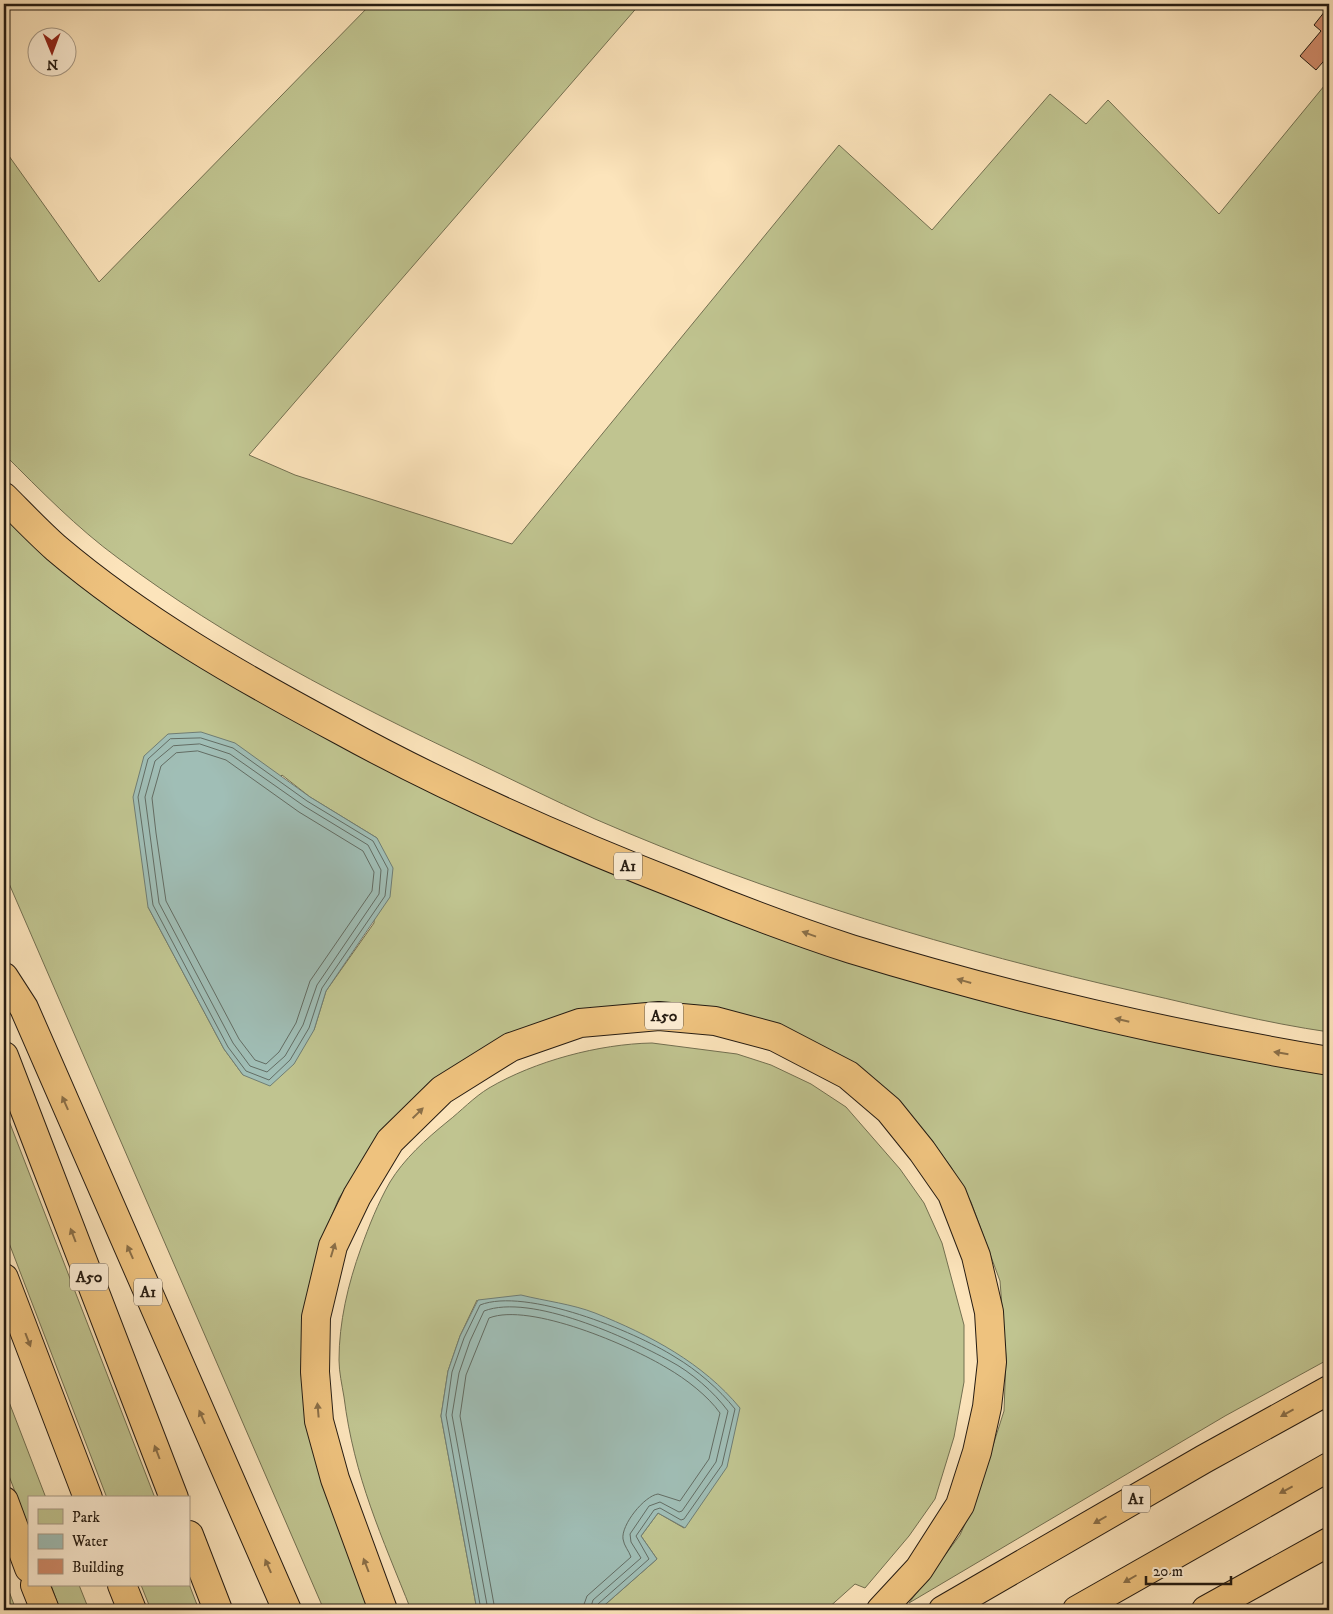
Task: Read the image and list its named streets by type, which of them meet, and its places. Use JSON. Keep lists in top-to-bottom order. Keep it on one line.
{"streets":{"highway":["A1","A50"]},"legend":["Park","Water","Building"],"scale_bar":"20 m","north":"bottom"}
